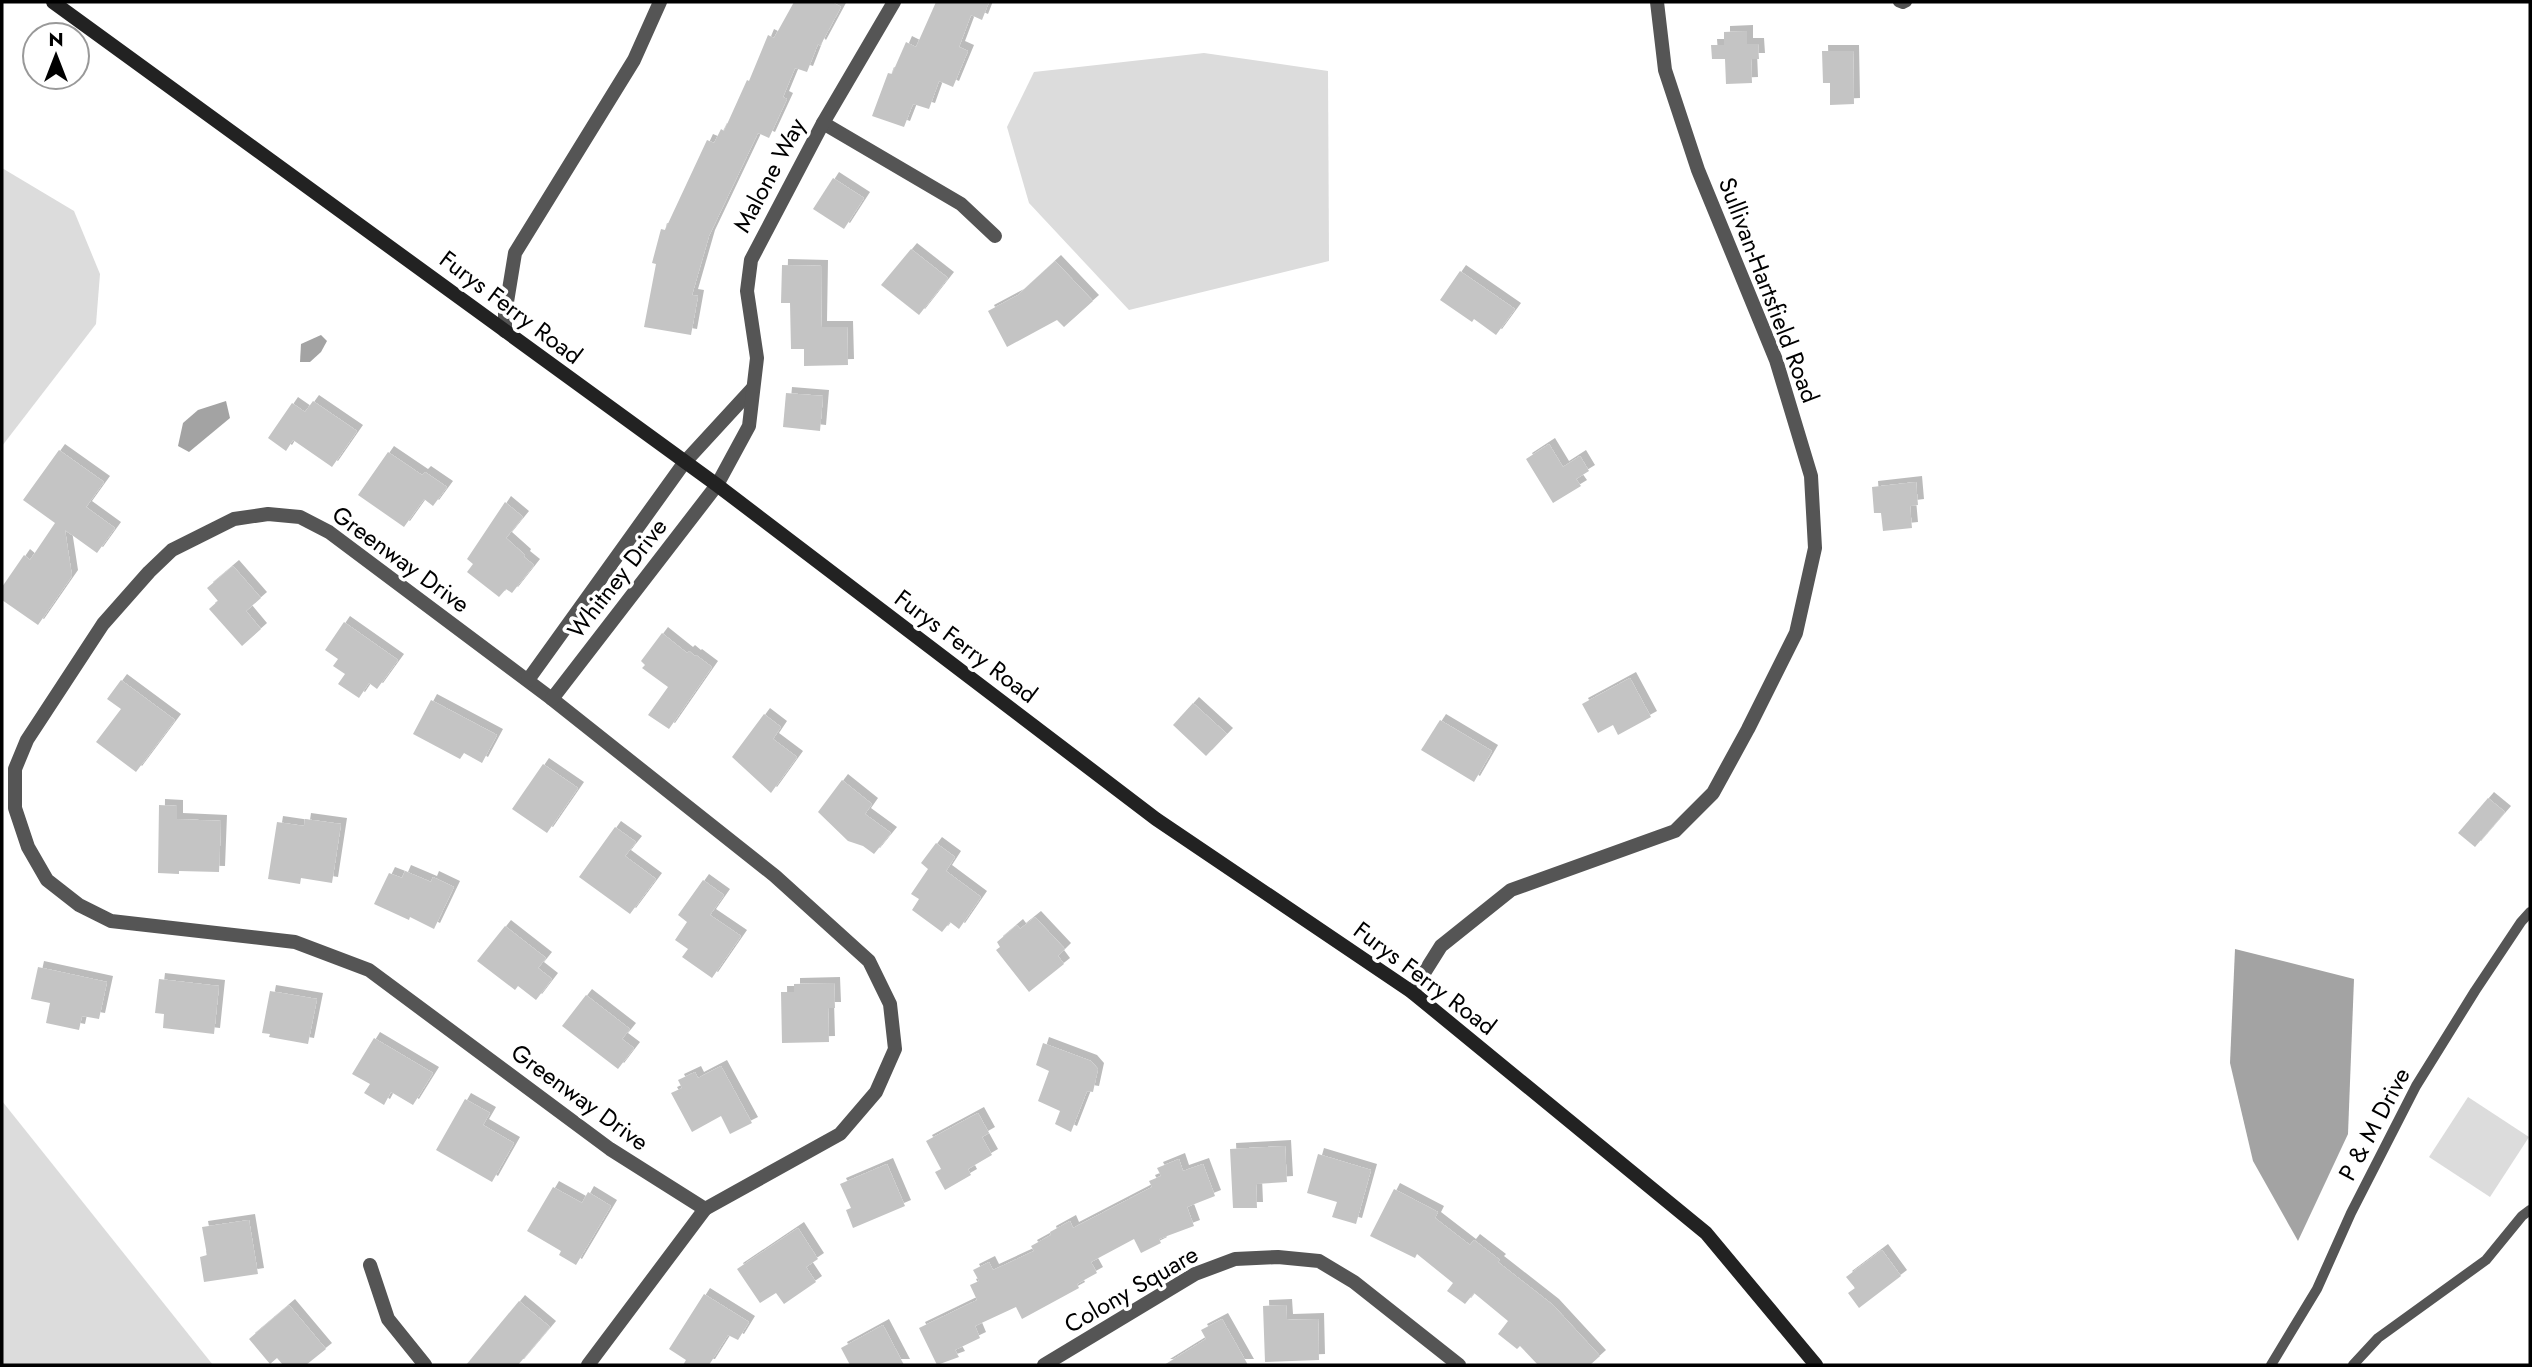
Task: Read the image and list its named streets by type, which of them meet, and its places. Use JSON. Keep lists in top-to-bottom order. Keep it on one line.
{"streets":{"main road":["Furys Ferry Road"],"street":["Malone Way","Sullivan-Hartsfield Road","Greenway Drive","Whitney Drive","Colony Square"],"lane":["P & M Drive"]},"crossings":[["Malone Way","Furys Ferry Road"],["Malone Way","Whitney Drive"],["Sullivan-Hartsfield Road","Furys Ferry Road"],["Furys Ferry Road","Whitney Drive"],["Greenway Drive","Whitney Drive"]],"north":"top"}
